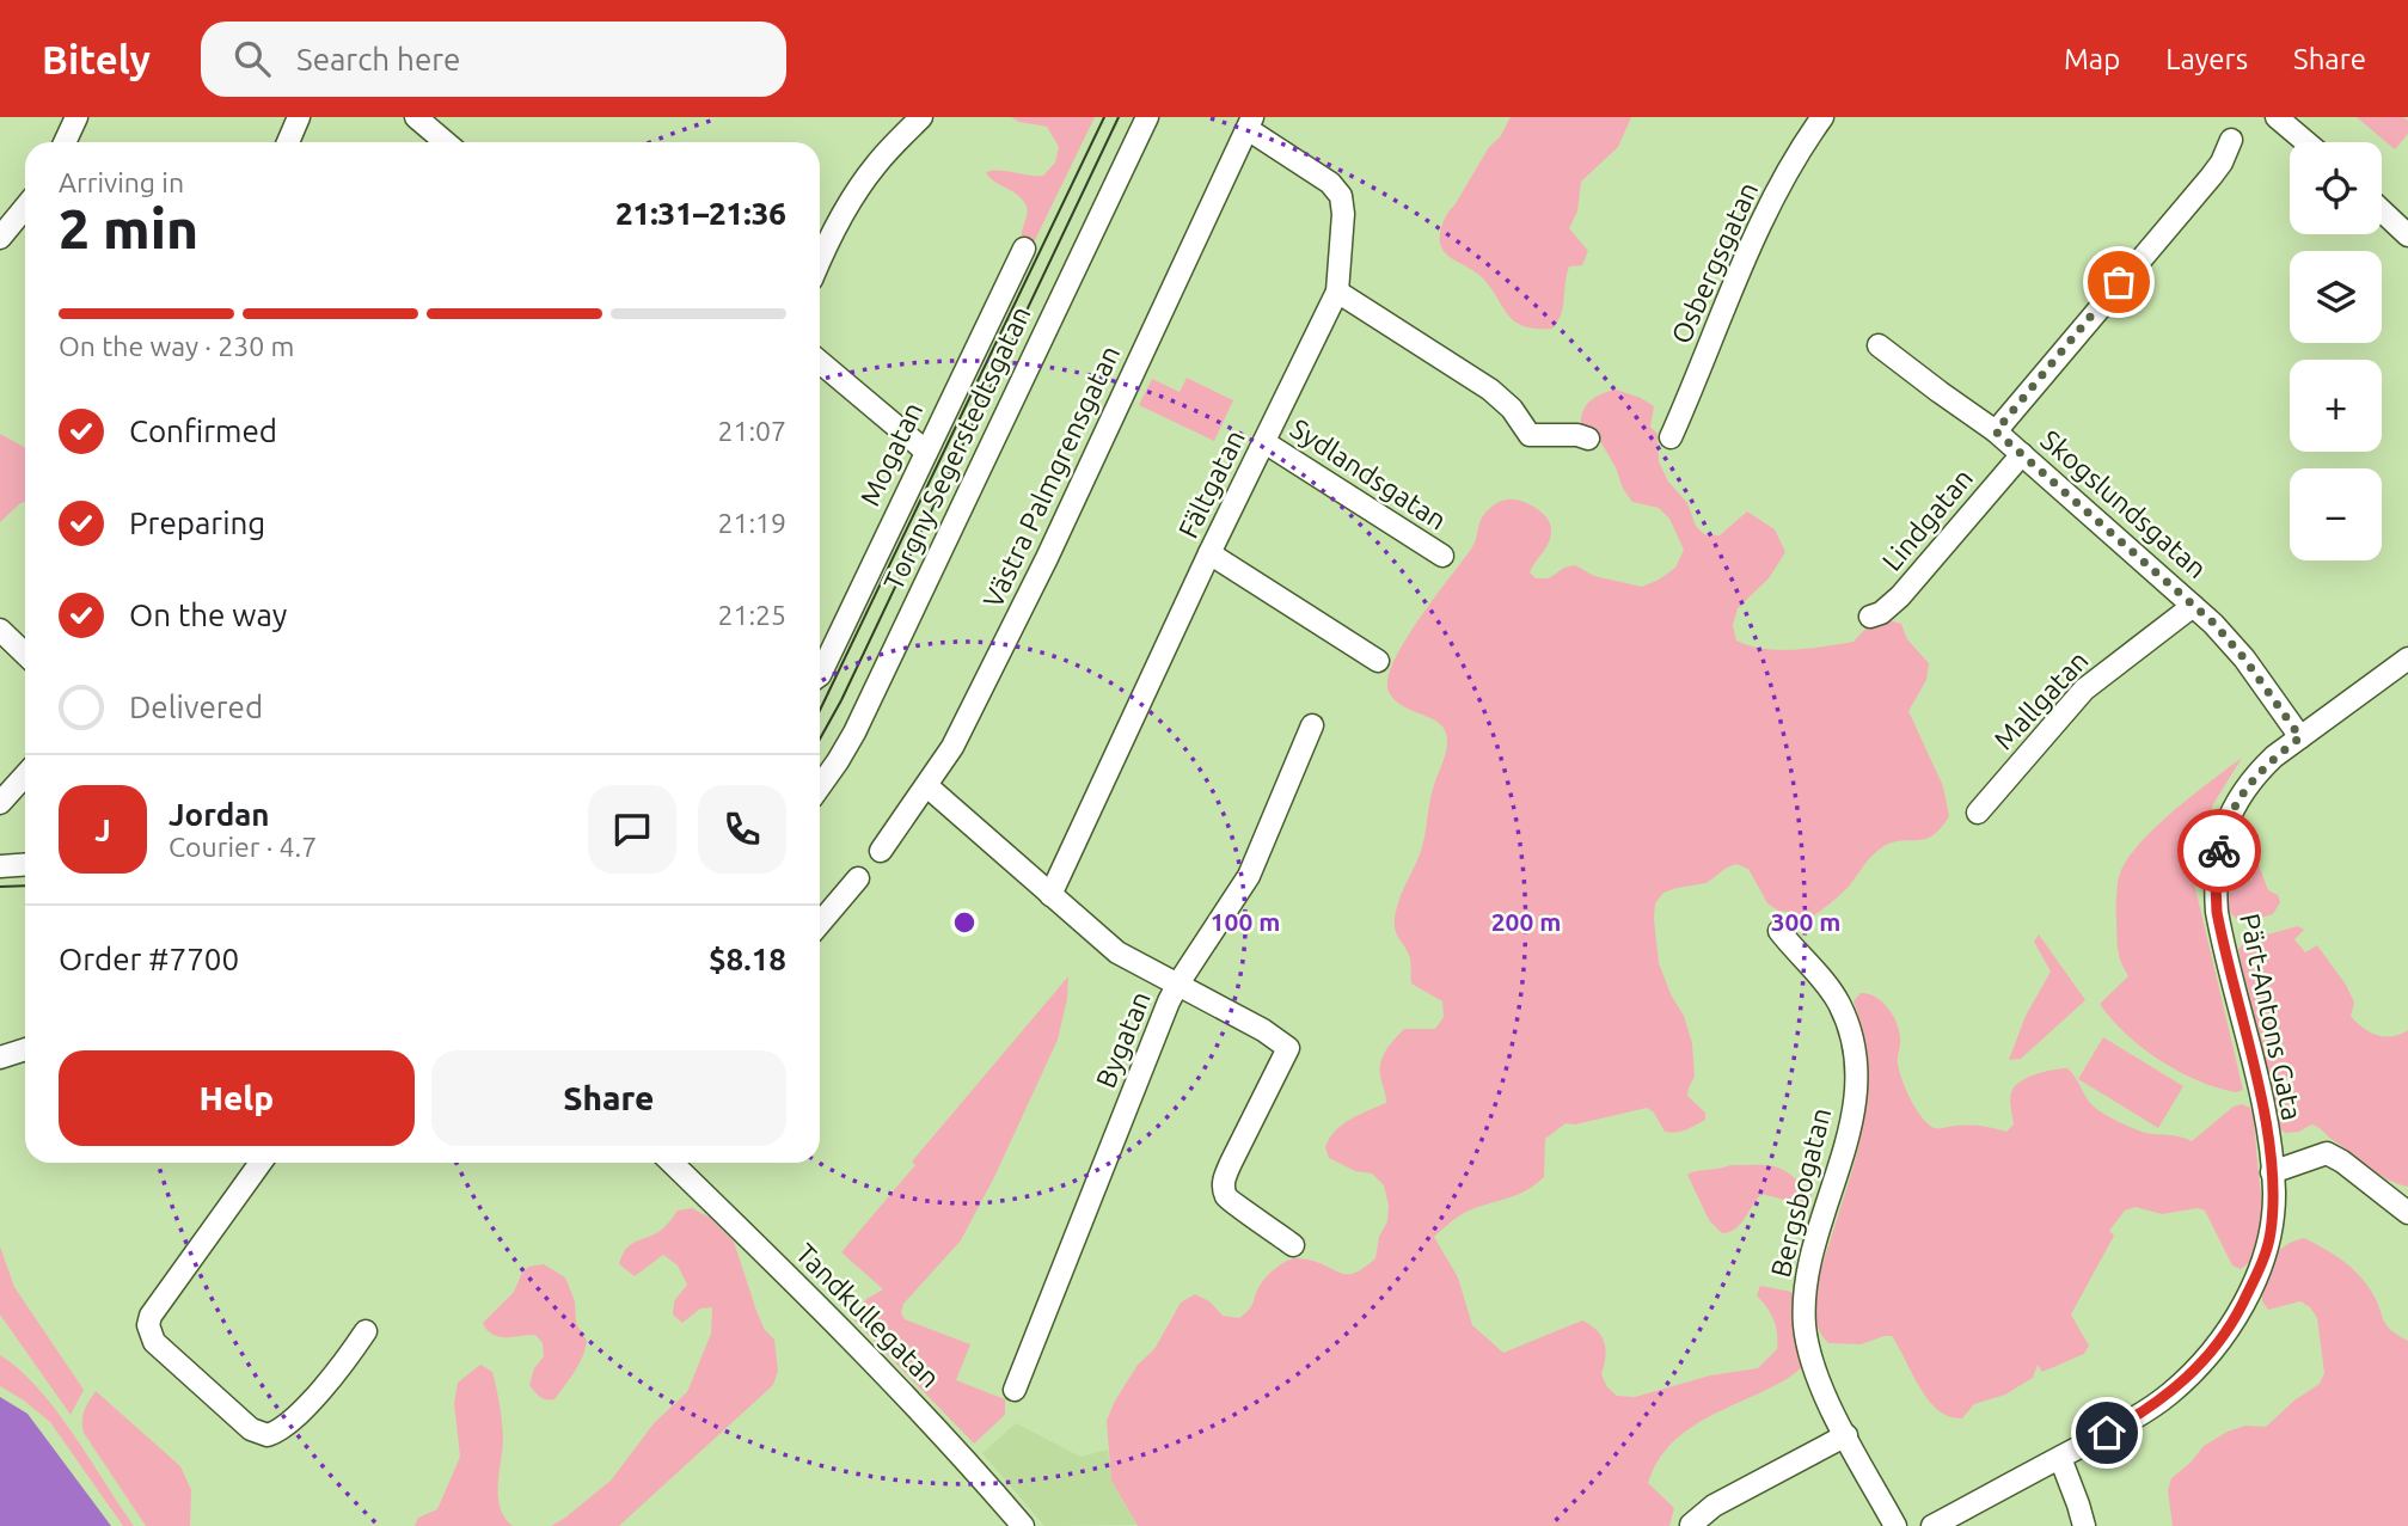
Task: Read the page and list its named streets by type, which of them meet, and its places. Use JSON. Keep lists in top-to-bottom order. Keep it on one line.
{"streets":{"street":["Osbergsgatan","Torgny Segerstedtsgatan","Mogatan","Sydlandsgatan","Västra Palmgrensgatan","Fältgatan","Skogslundsgatan","Lindgatan","Mallgatan","Pärt-Antons Gata","Bygatan","Bergsbogatan","Tandkullegatan"]},"crossings":[["Sydlandsgatan","Fältgatan"],["Västra Palmgrensgatan","Fältgatan"],["Skogslundsgatan","Lindgatan"],["Skogslundsgatan","Mallgatan"],["Skogslundsgatan","Pärt-Antons Gata"]],"page":{"header":"Bitely","search":"Search here","nav":["Map","Layers","Share"],"map_buttons":["+","−"],"heading":["2 min","Arriving in","21:31–21:36"],"panel":["Jordan","Courier · 4.7","Order #7700","$8.18"],"bar":"On the way · 230 m","list":[["Confirmed","21:07"],["Preparing","21:19"],["On the way","21:25"],"Delivered"],"round":"J","buttons":["Help","Share"]},"rings":["100 m","200 m","300 m"]}
